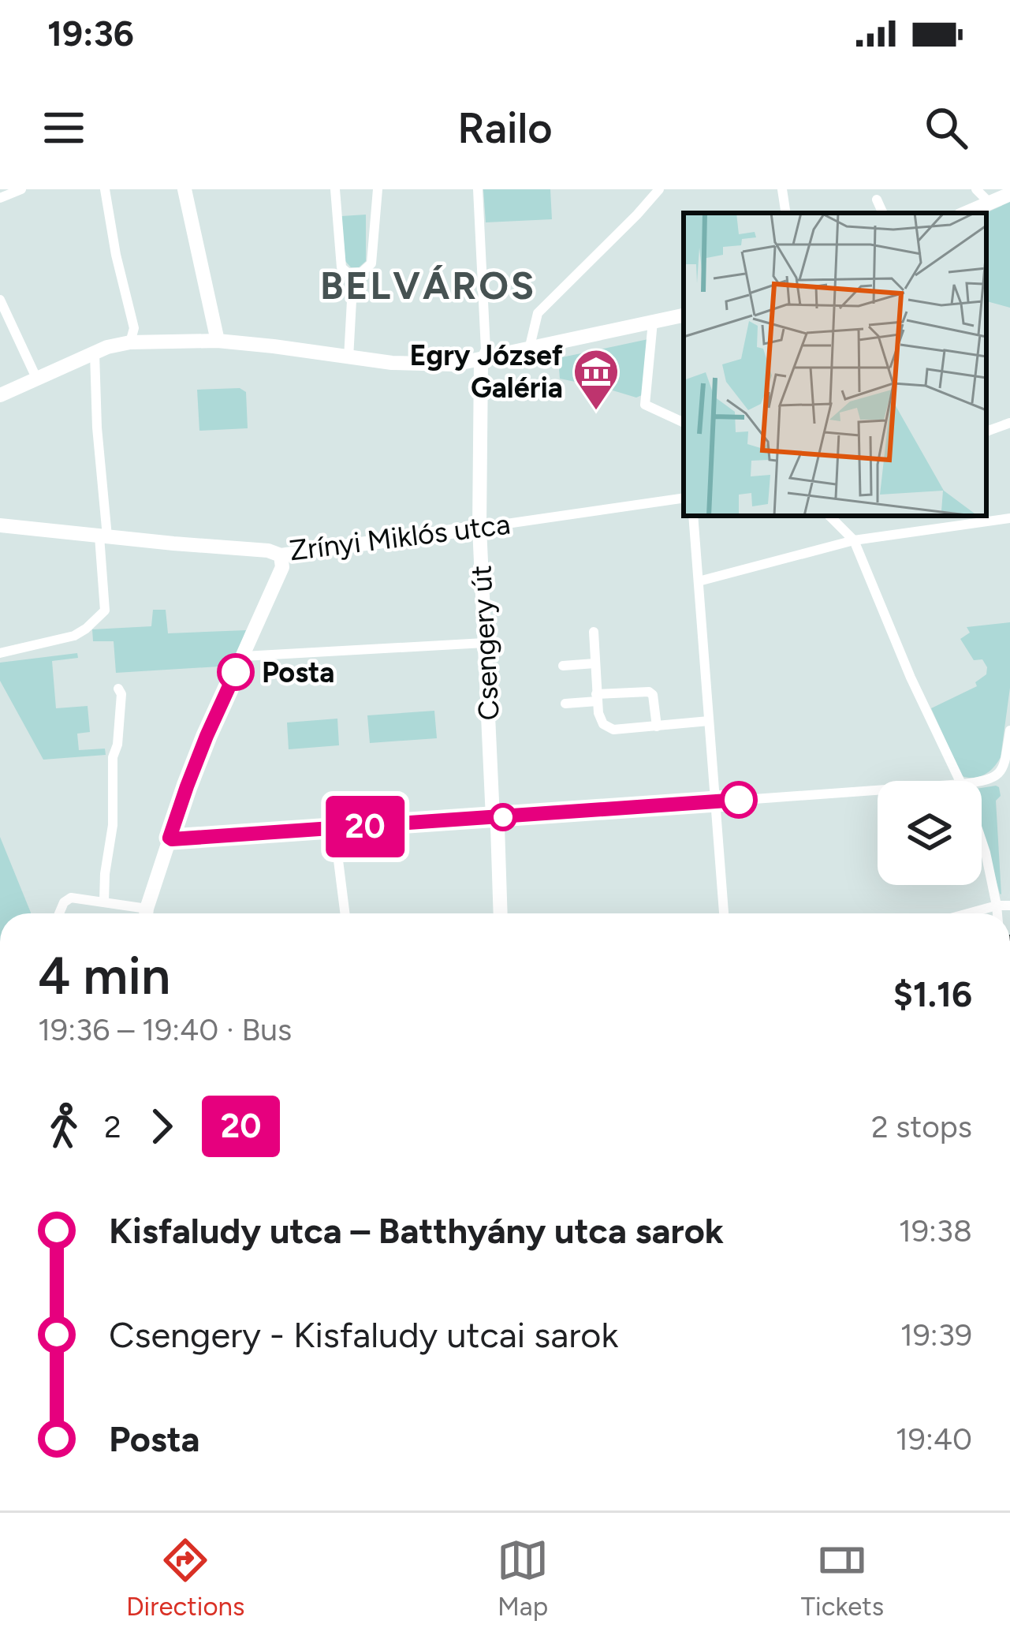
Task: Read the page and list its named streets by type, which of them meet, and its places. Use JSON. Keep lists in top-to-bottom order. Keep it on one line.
{"streets":{"street":["Zrínyi Miklós utca","Csengery út"]},"crossings":[["Zrínyi Miklós utca","Csengery út"]],"districts":["BELVÁROS"],"places":{"museum":["Egry József Galéria"],"other":["Posta"]},"lines":["bus line 20"],"page":{"status":"19:36","header":"Railo","on_map":"20","heading":["4 min","19:36 – 19:40 · Bus","$1.16"],"legs":["2","20","2 stops"],"list":[{"name":"Kisfaludy utca – Batthyány utca sarok","value":"19:38"},{"name":"Csengery - Kisfaludy utcai sarok","value":"19:39"},{"name":"Posta","value":"19:40"}],"tabs":["Directions","Map","Tickets"]}}
